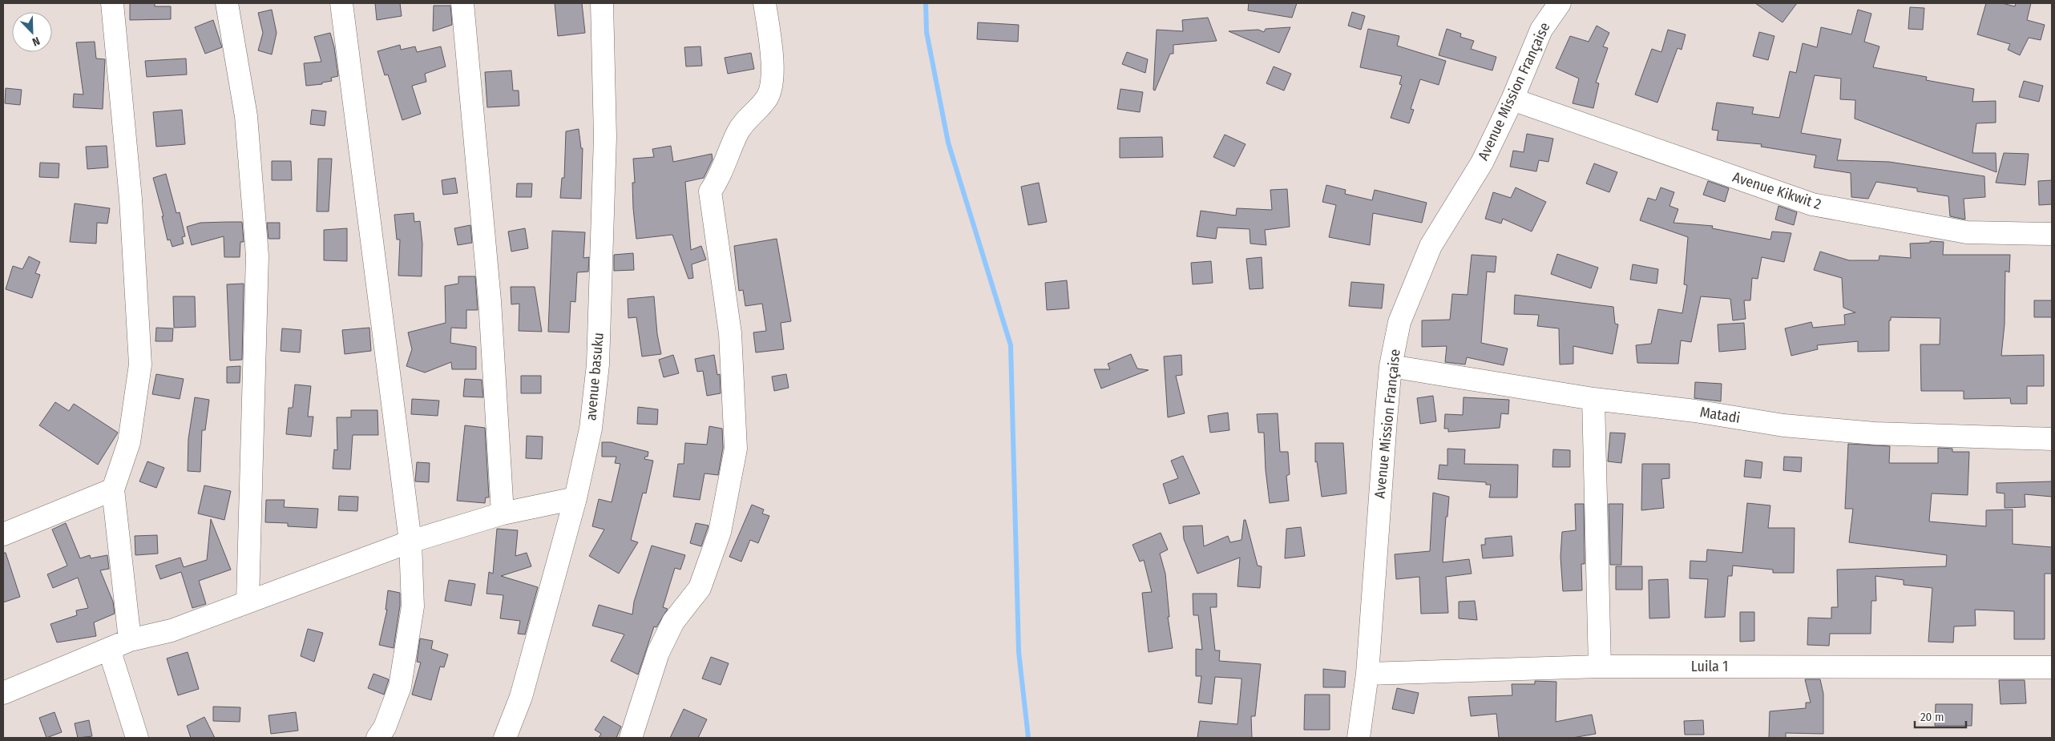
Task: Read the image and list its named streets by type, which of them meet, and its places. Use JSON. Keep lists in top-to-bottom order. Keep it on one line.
{"streets":{"street":["Avenue Mission Française","Avenue Kikwit 2","avenue basuku","Matadi","Luila 1"]},"crossings":[["Avenue Mission Française","Avenue Kikwit 2"],["Avenue Mission Française","Matadi"],["Avenue Mission Française","Luila 1"]],"scale_bar":"20 m","north":"bottom right"}
